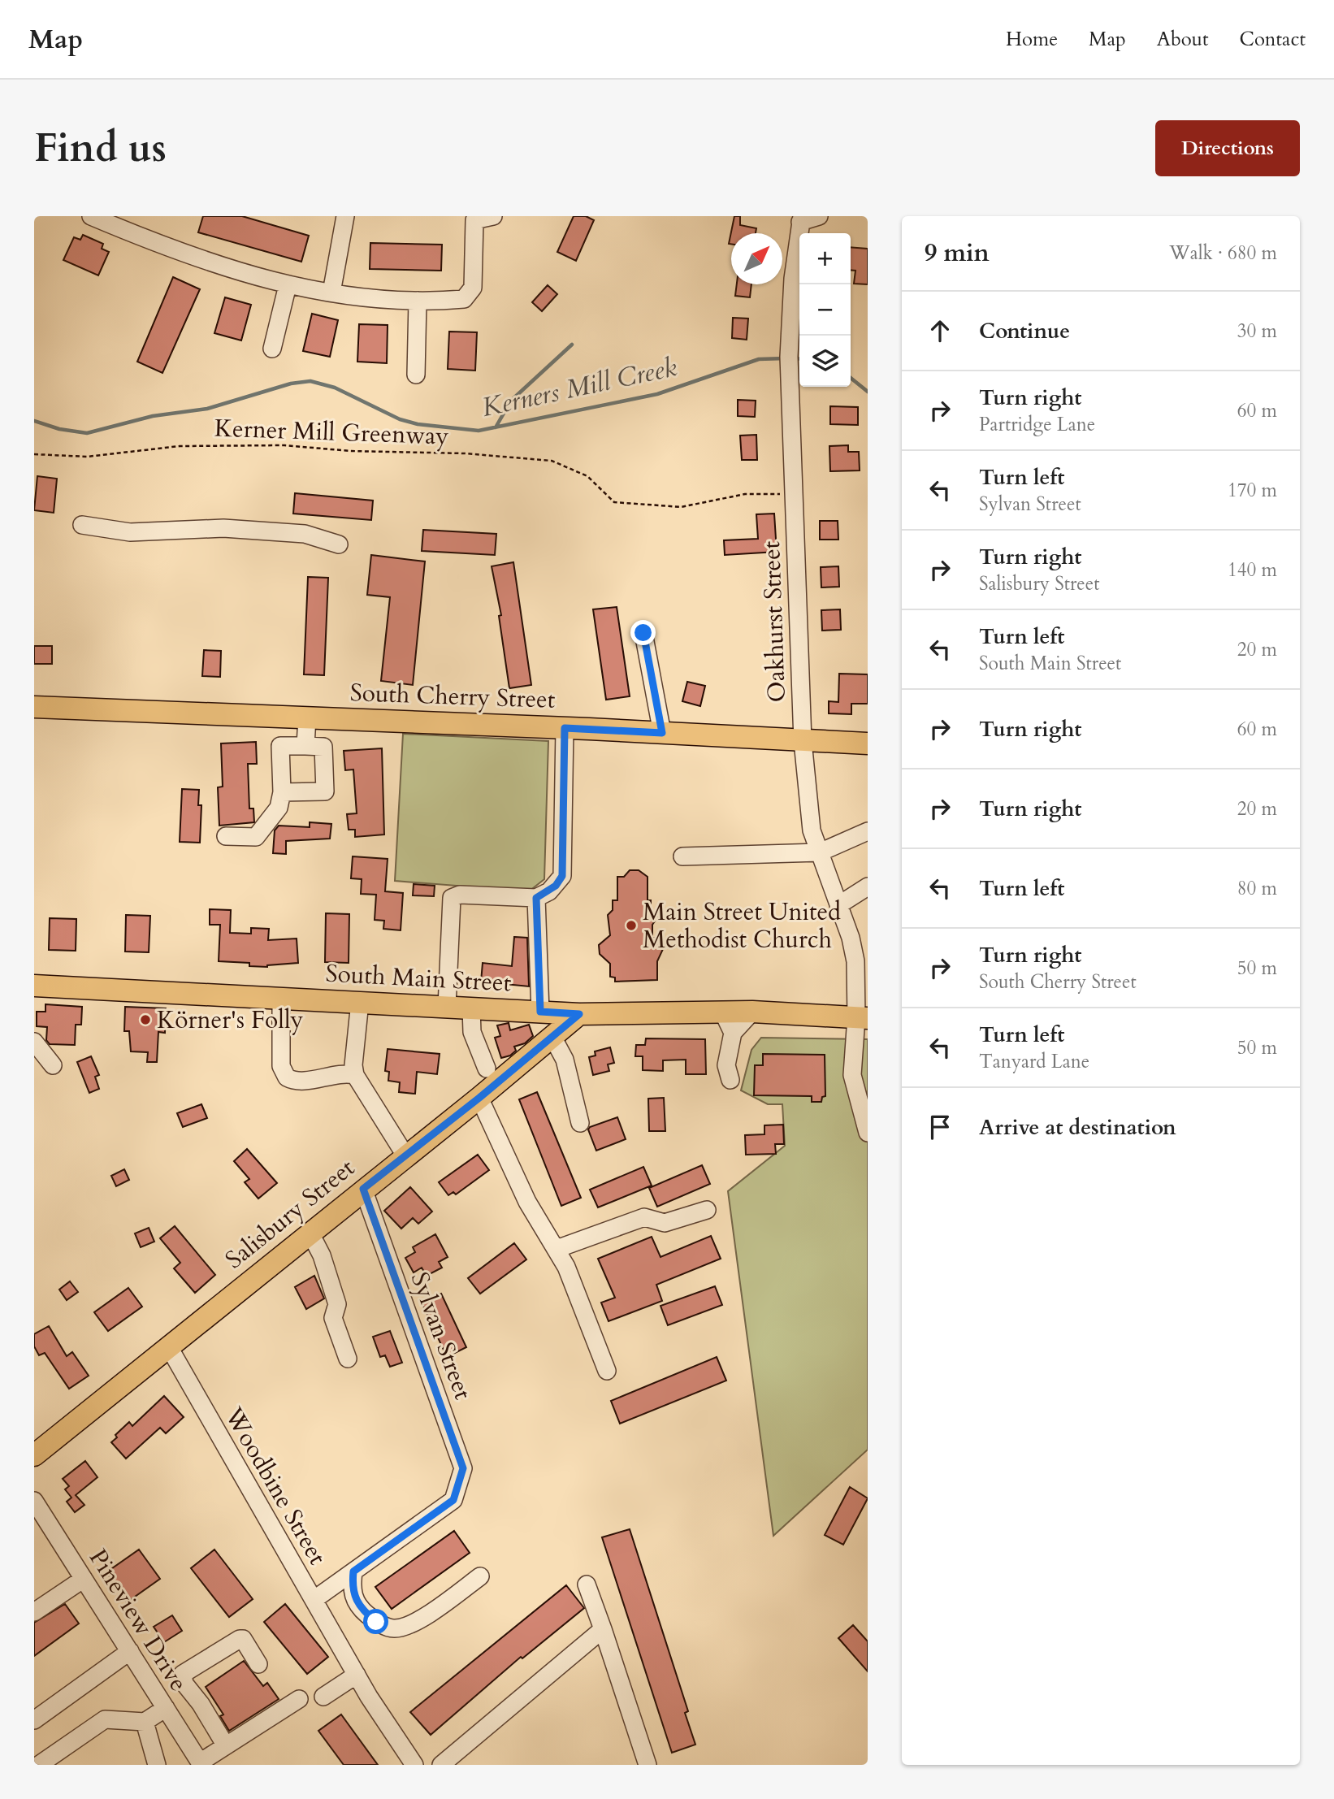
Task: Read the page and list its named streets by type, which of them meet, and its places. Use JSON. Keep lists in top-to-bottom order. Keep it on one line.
{"streets":{"main road":["South Cherry Street","South Main Street","Salisbury Street"],"street":["Oakhurst Street","Sylvan Street","Woodbine Street","Pineview Drive"],"path":["Kerner Mill Greenway"]},"crossings":[["Oakhurst Street","South Cherry Street"],["Oakhurst Street","South Main Street"],["South Main Street","Salisbury Street"],["Salisbury Street","Sylvan Street"],["Salisbury Street","Woodbine Street"]],"water":["Kerners Mill Creek"],"places":["Main Street United Methodist Church","Körner's Folly"],"north":"top right","page":{"header":"Map","nav":["Home","Map","About","Contact"],"buttons":"Directions","title":"Find us","heading":["9 min","Walk · 680 m"],"map_buttons":["+","−"],"list":[["Continue","30 m"],["Turn right","Partridge Lane","60 m"],["Turn left","Sylvan Street","170 m"],["Turn right","Salisbury Street","140 m"],["Turn left","South Main Street","20 m"],["Turn right","60 m"],["Turn right","20 m"],["Turn left","80 m"],["Turn right","South Cherry Street","50 m"],["Turn left","Tanyard Lane","50 m"],"Arrive at destination"]}}
